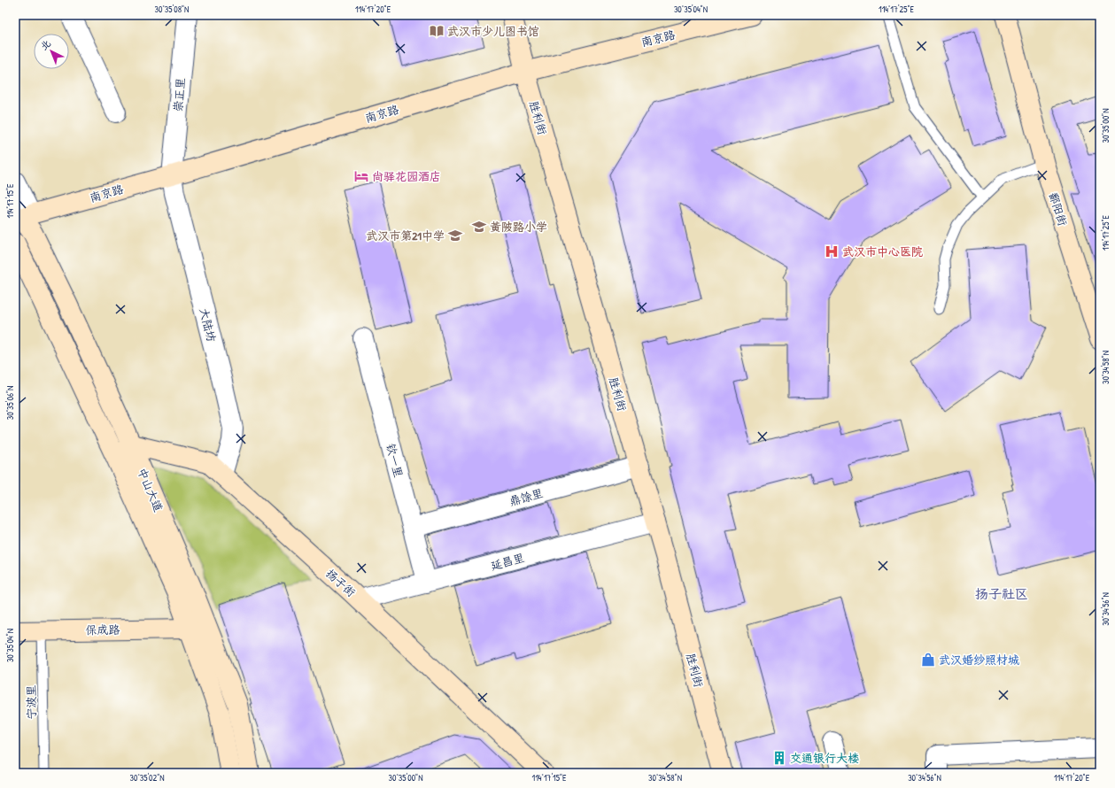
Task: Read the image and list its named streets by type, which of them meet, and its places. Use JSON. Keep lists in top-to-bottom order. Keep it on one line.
{"streets":{"street":["南京路","崇正里","胜利街","鄱阳街","大陆坊","钦一里","中山大道","鼎馀里","延昌里","扬子街","保成路"],"lane":["宁波里"]},"crossings":[["南京路","崇正里"],["南京路","胜利街"],["南京路","大陆坊"],["南京路","中山大道"],["崇正里","大陆坊"],["胜利街","鼎馀里"],["胜利街","延昌里"],["大陆坊","扬子街"],["钦一里","鼎馀里"],["钦一里","延昌里"],["中山大道","扬子街"],["中山大道","保成路"],["延昌里","扬子街"],["保成路","宁波里"]],"districts":["扬子社区"],"places":{"library":["武汉市少儿图书馆"],"hotel":["尚驿花园酒店"],"school or university":["黄陂路小学","武汉市第21中学"],"hospital":["武汉市中心医院"],"shop":["武汉婚纱照材城"],"building":["交通银行大楼"]},"north":"top left","coordinates":["30°35'08\"N","114°17'20\"E","30°35'04\"N","114°17'25\"E","30°35'00\"N","114°17'15\"E","30°34'58\"N","30°35'06\"N","30°34'56\"N","30°35'02\"N"]}
